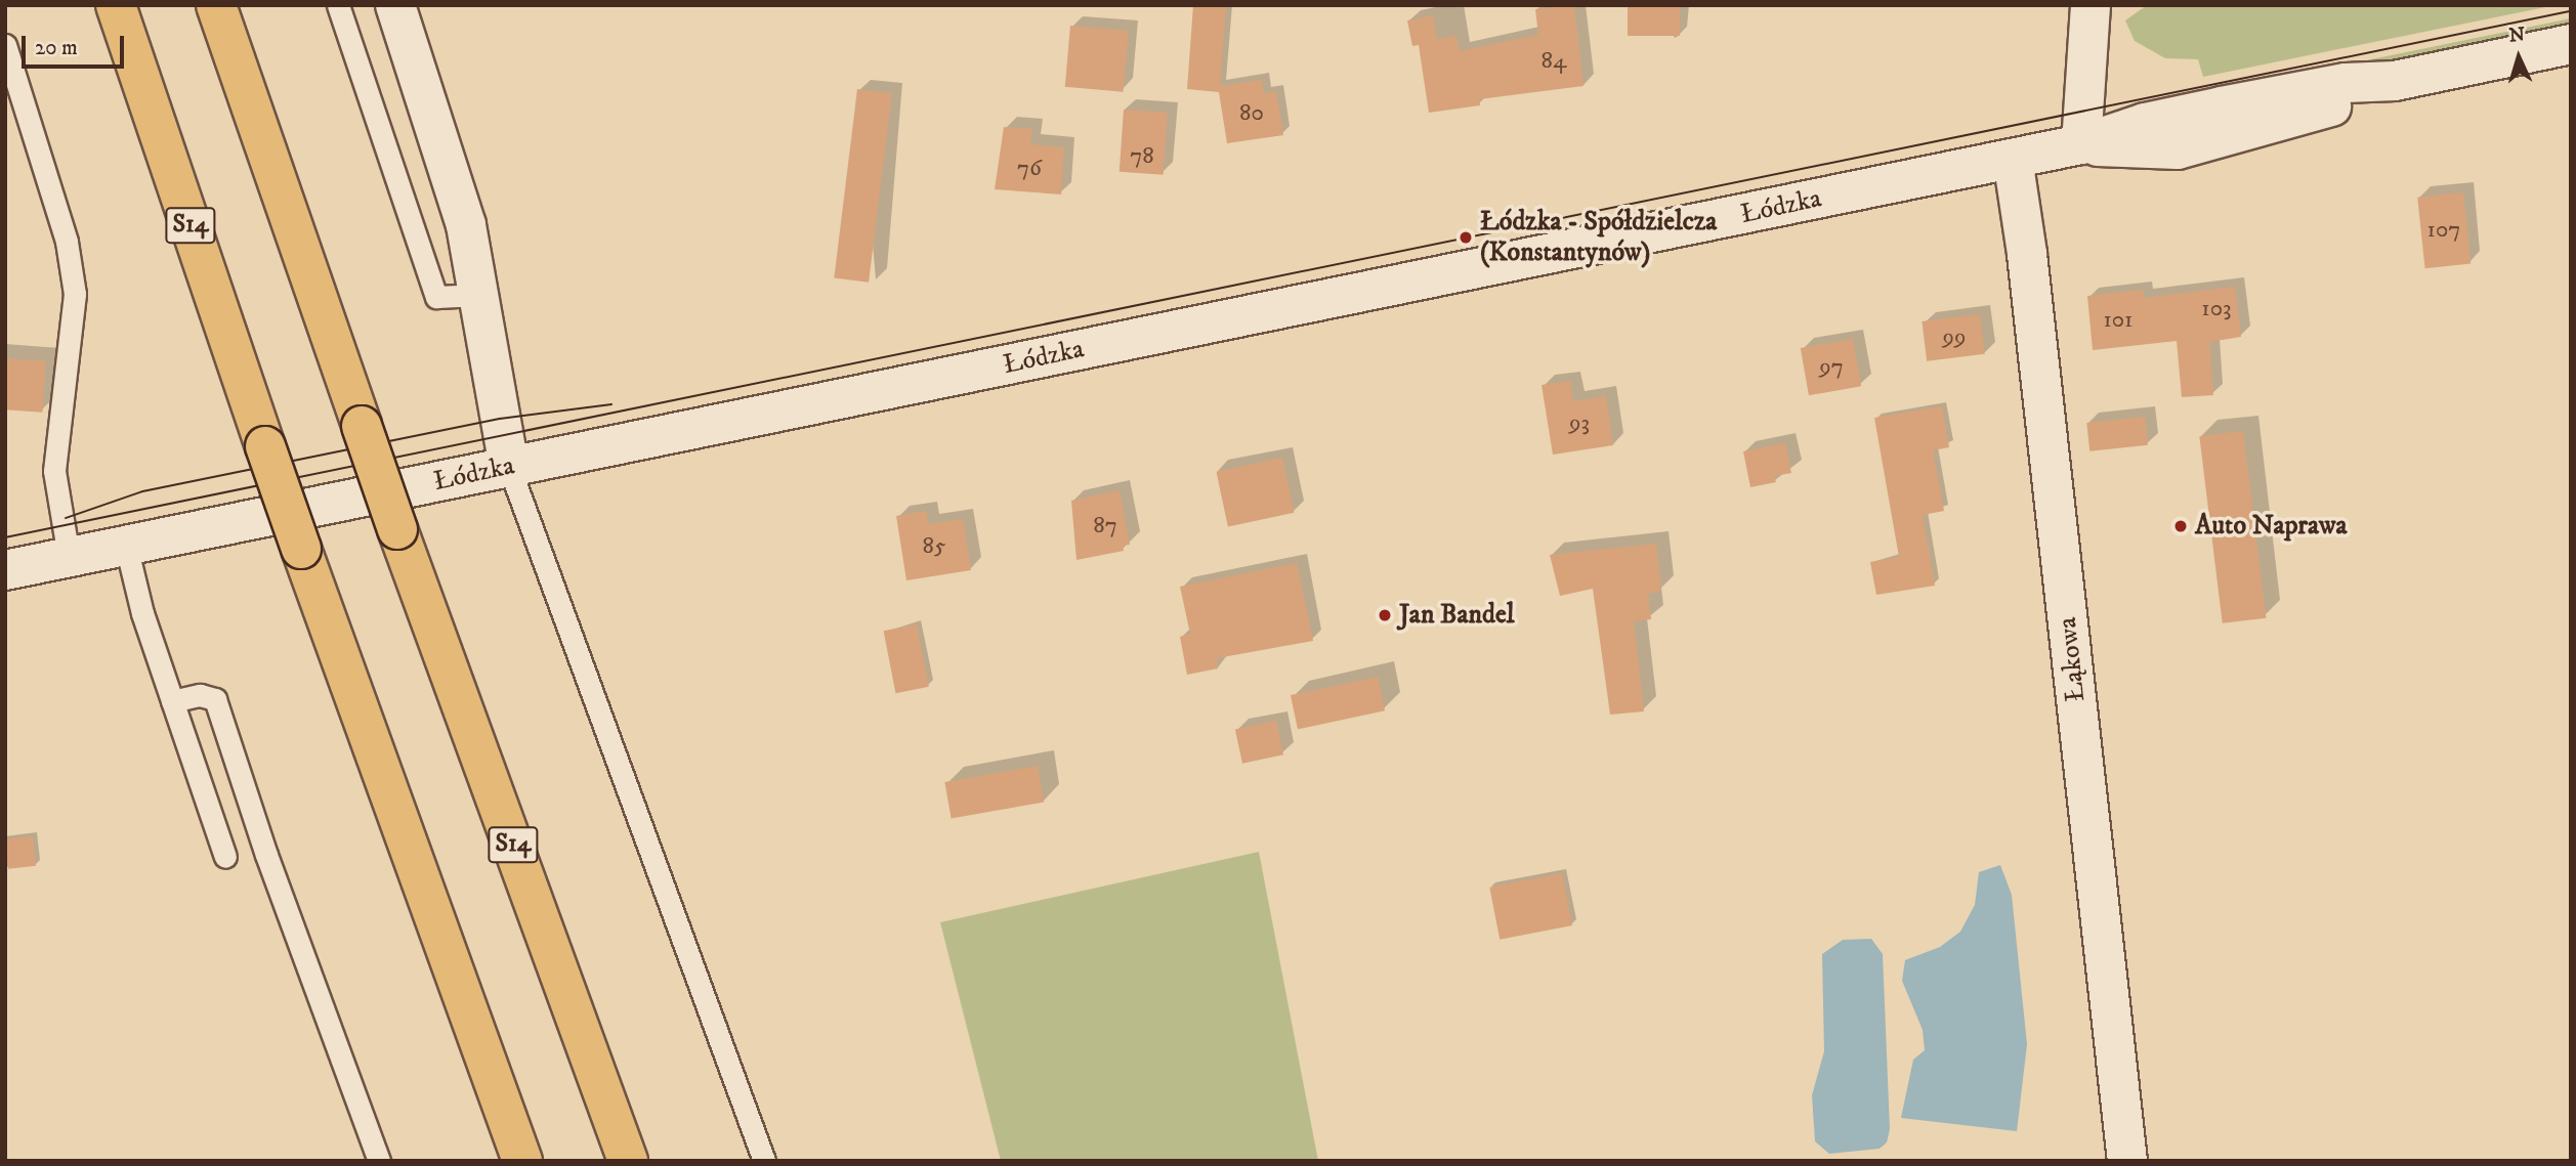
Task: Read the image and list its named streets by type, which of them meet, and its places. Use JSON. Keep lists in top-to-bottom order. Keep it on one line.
{"streets":{"highway":["S14"],"main road":["Łódzka","Łąkowa"]},"crossings":[["Łódzka","Łąkowa"]],"places":["Łódzka - Spółdzielcza (Konstantynów)","Auto Naprawa","Jan Bandel"],"house_numbers":["84","80","78","76","107","103","101","99","97","93","87","85"],"scale_bar":"20 m","north":"top"}
